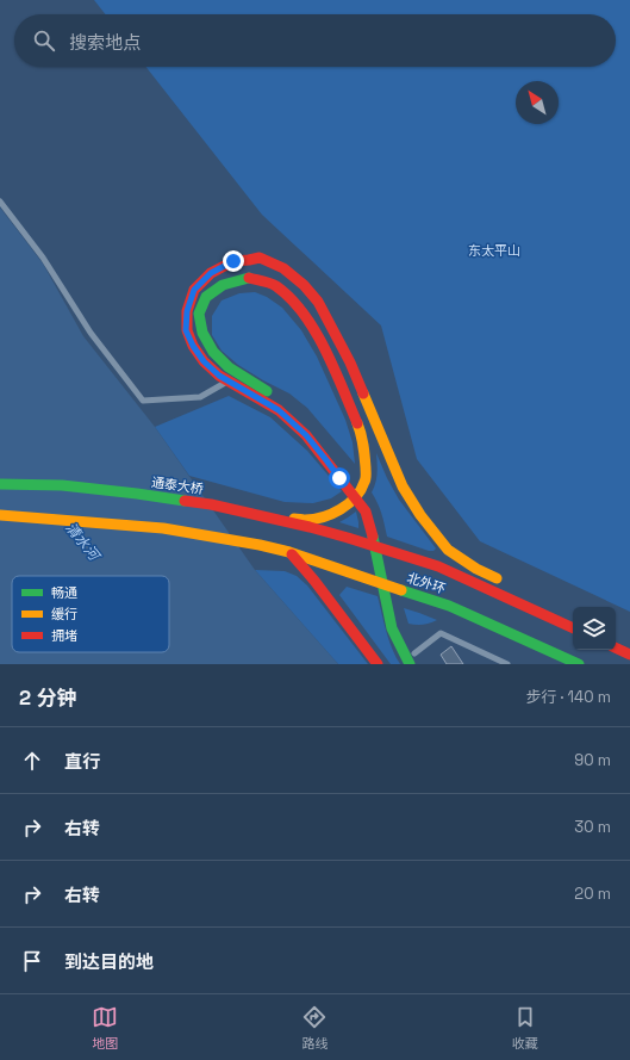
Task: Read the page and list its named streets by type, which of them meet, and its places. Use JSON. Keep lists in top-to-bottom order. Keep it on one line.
{"streets":{"main road":["通泰大桥","北外环"]},"crossings":[["通泰大桥","北外环"]],"water":["清水河"],"parks":["东太平山"],"legend":["畅通","缓行","拥堵"],"north":"top left","page":{"search":"搜索地点","heading":["2 分钟","步行 · 140 m"],"list":[["直行","90 m"],["右转","30 m"],["右转","20 m"],"到达目的地"],"nav":["地图","路线","收藏"]}}
